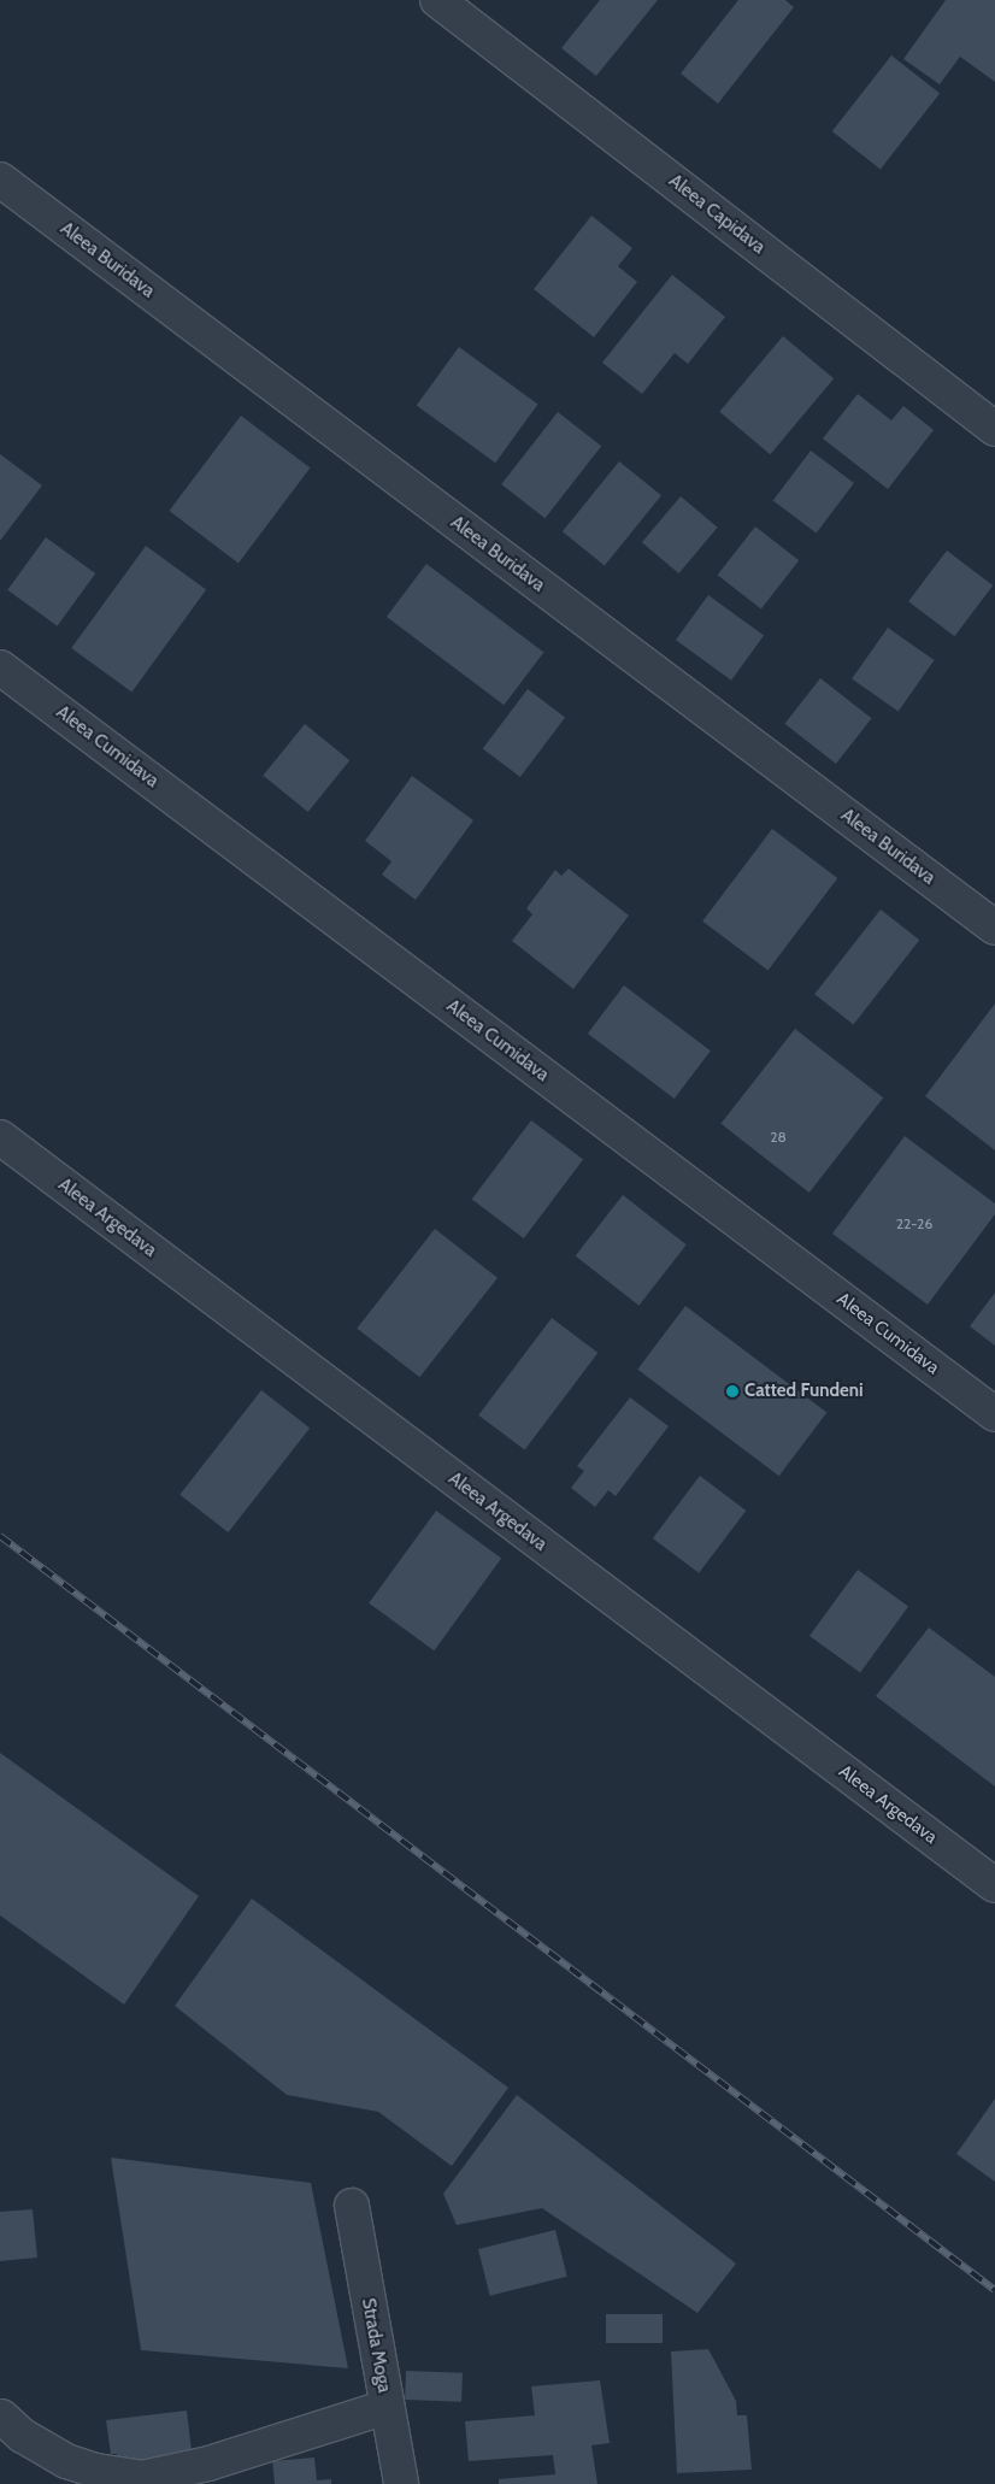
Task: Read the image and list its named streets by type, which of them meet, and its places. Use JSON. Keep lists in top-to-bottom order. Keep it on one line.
{"streets":{"street":["Aleea Capidava","Aleea Buridava","Aleea Cumidava","Aleea Argedava","Strada Moga"]},"places":["Catted Fundeni"],"house_numbers":["28","22-26"]}
